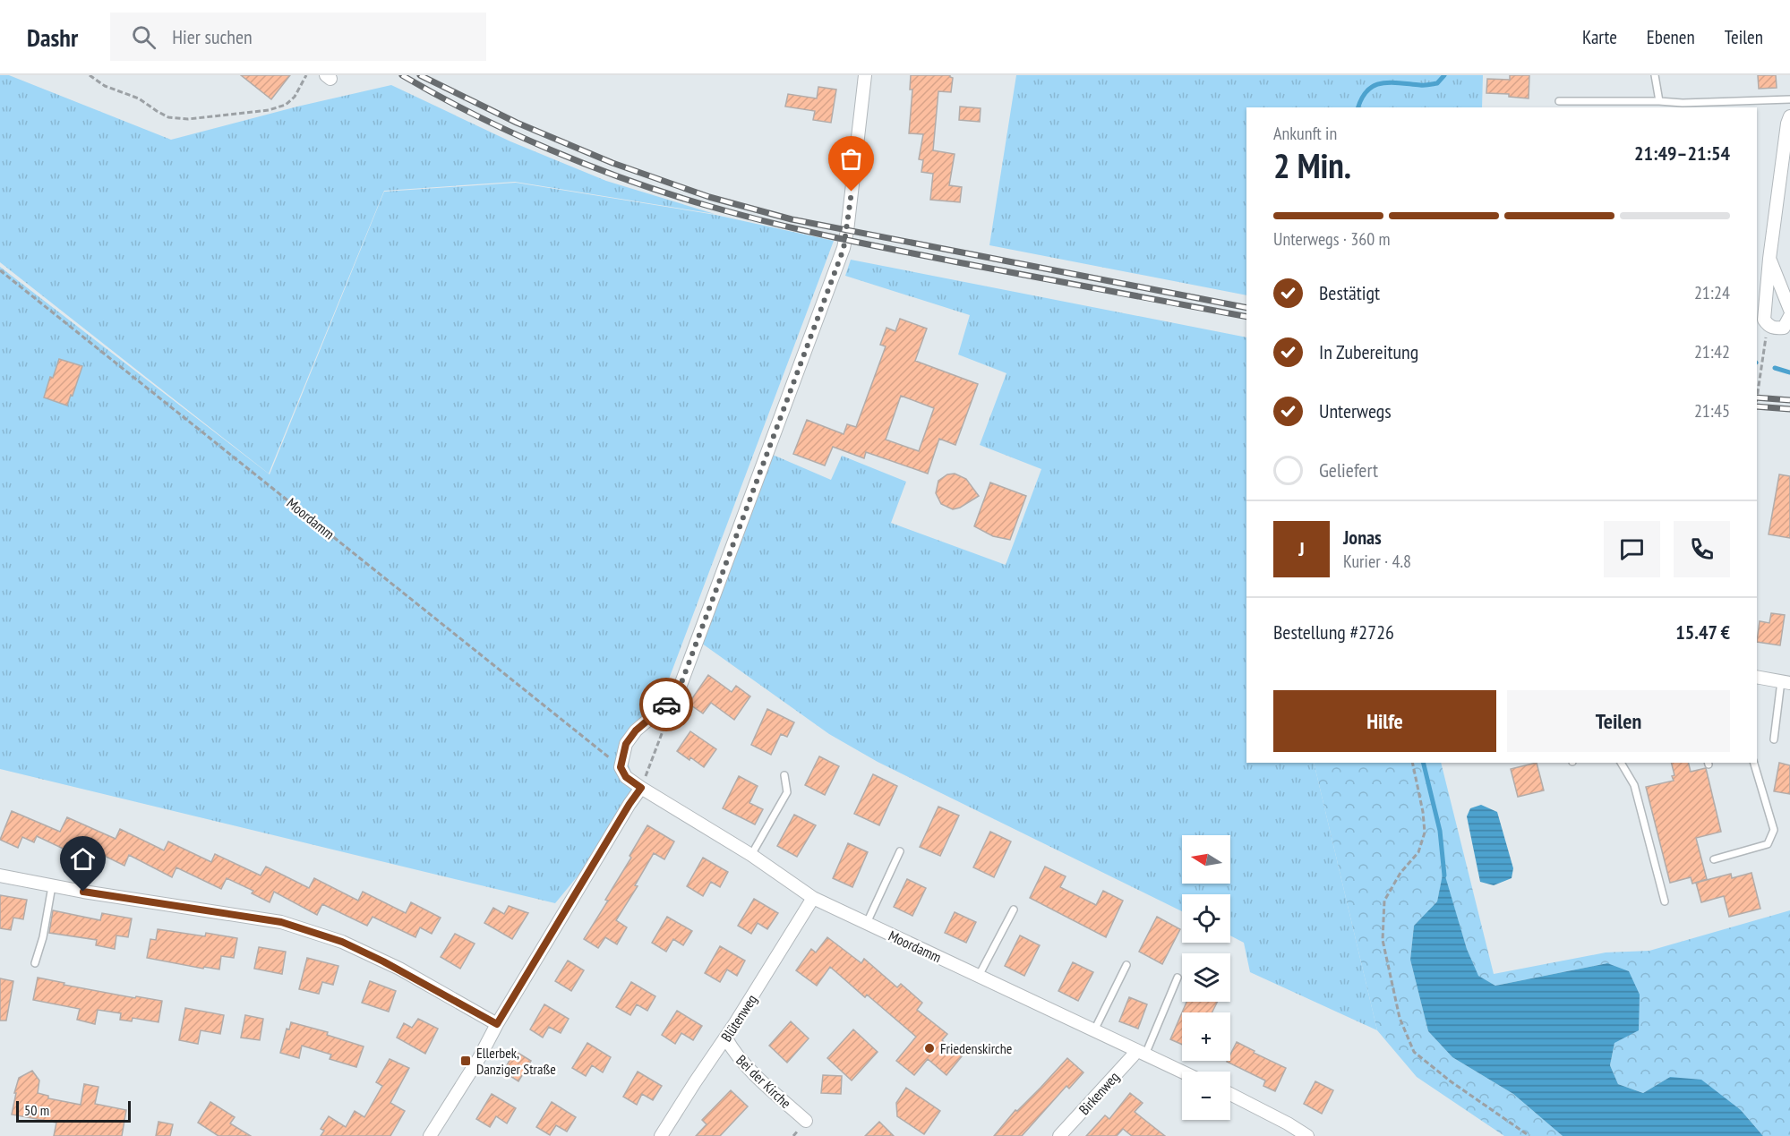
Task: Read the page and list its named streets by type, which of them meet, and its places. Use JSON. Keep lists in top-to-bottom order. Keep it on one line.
{"streets":{"street":["Moordamm","Blütenweg","Bei der Kirche","Birkenweg"]},"crossings":[["Moordamm","Blütenweg"],["Moordamm","Birkenweg"],["Blütenweg","Bei der Kirche"]],"places":{"other":["Friedenskirche"],"transit":["Ellerbek, Danziger Straße"]},"scale_bar":"50 m","north":"left","page":{"header":"Dashr","search":"Hier suchen","nav":["Karte","Ebenen","Teilen"],"heading":["2 Min.","Ankunft in","21:49–21:54"],"panel":["Jonas","Kurier · 4.8","Bestellung #2726","15.47 €"],"bar":"Unterwegs · 360 m","list":[["Bestätigt","21:24"],["In Zubereitung","21:42"],["Unterwegs","21:45"],"Geliefert"],"round":"J","buttons":["Hilfe","Teilen"],"map_buttons":["+","−"],"scale":"50 m"}}
